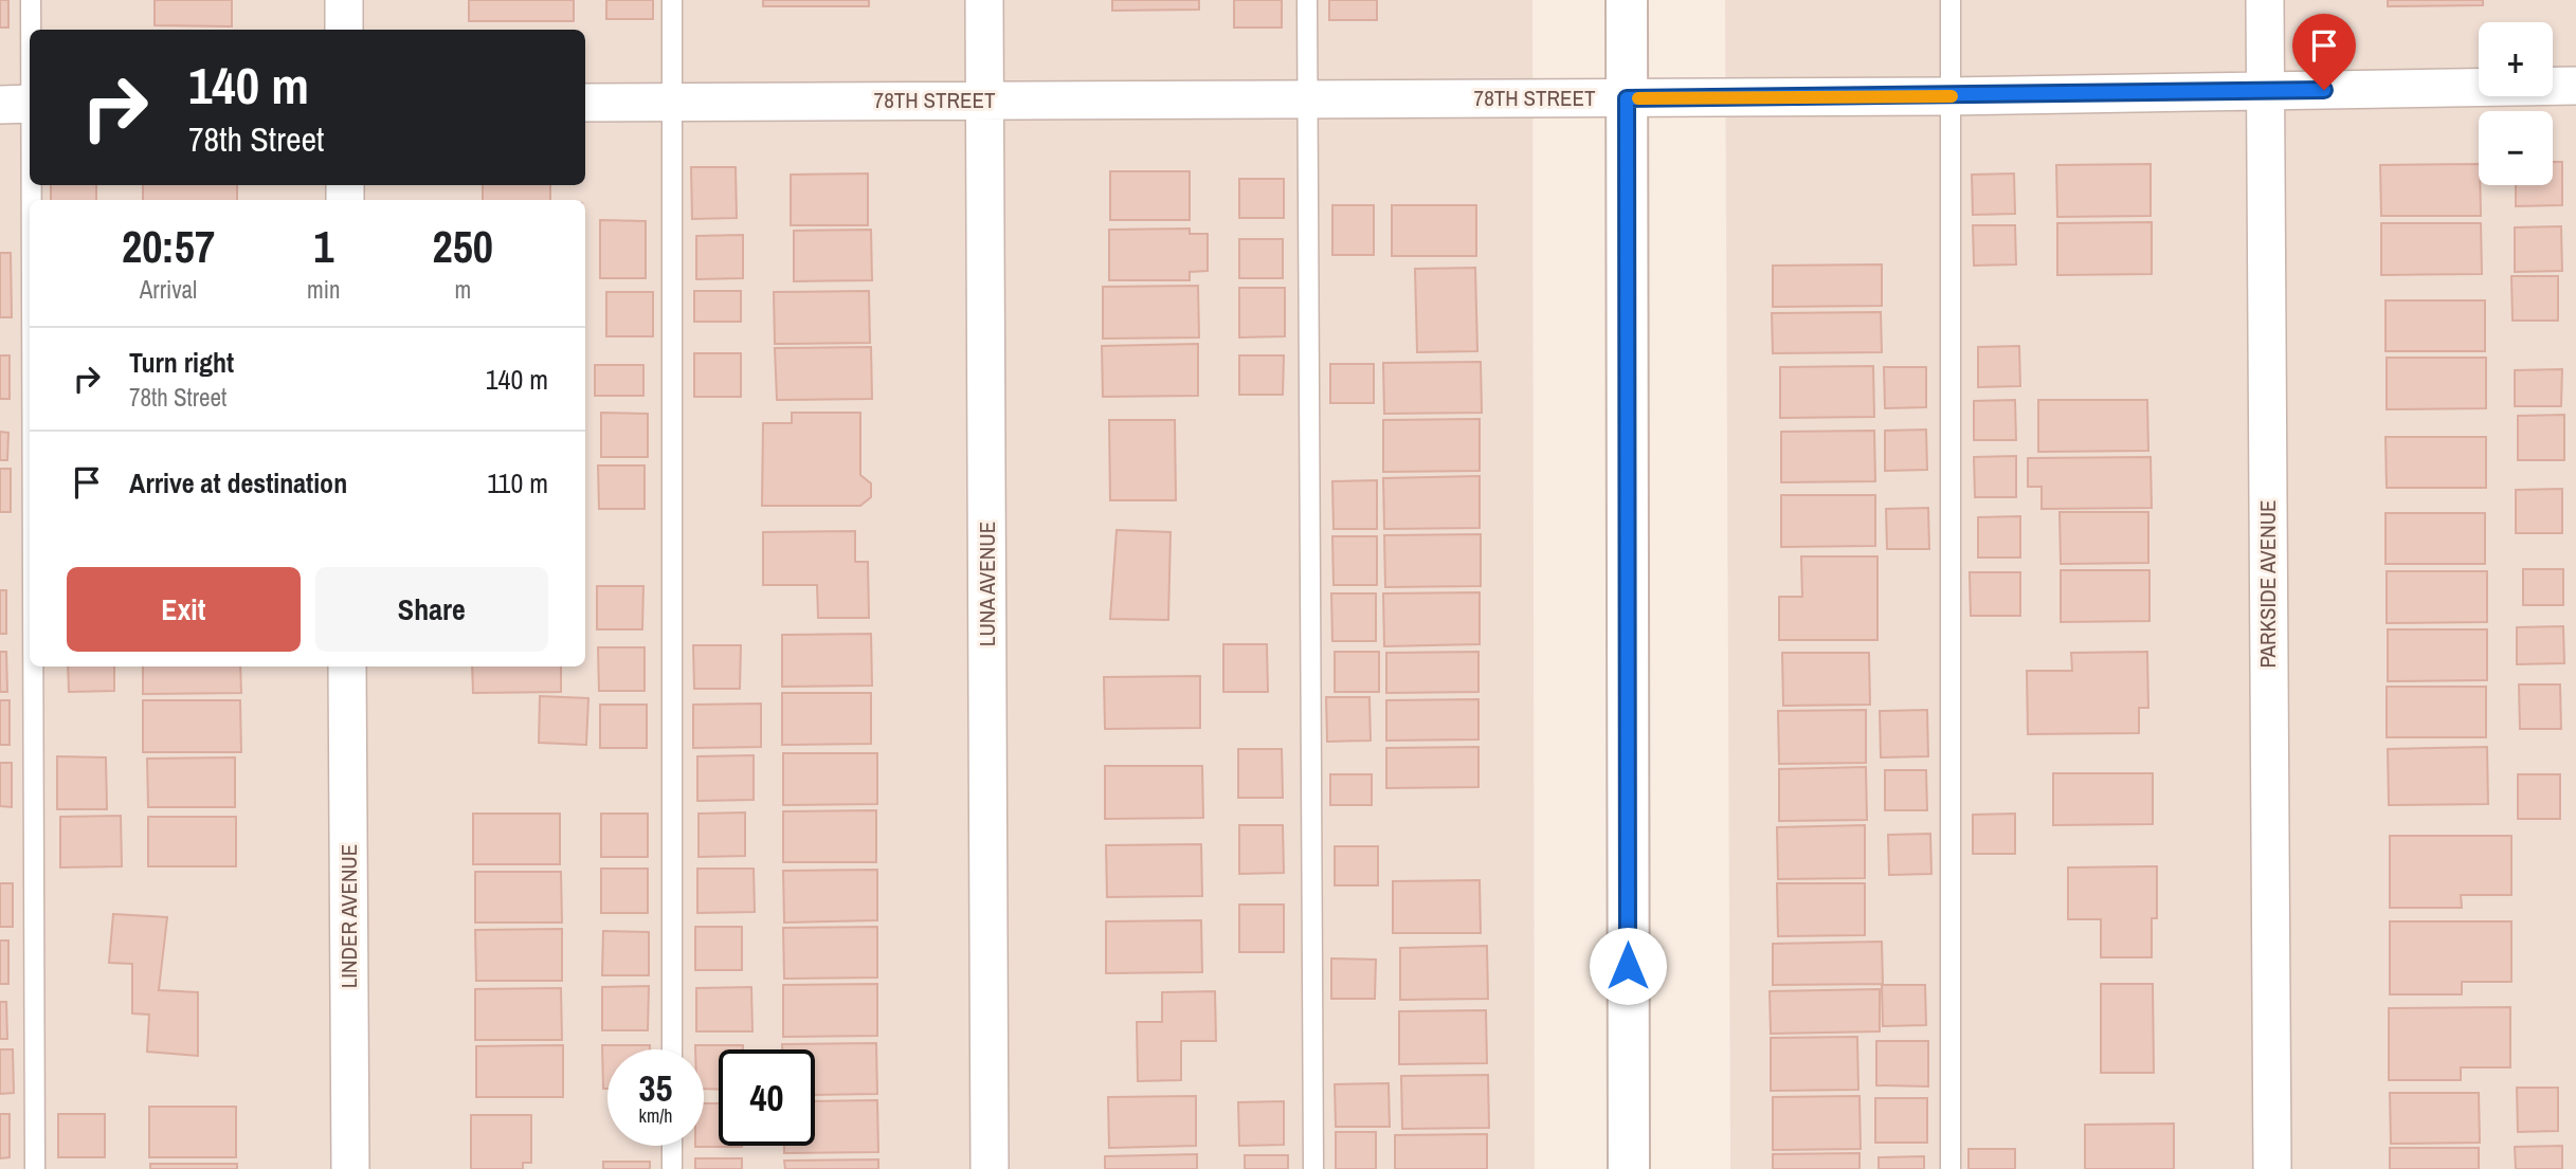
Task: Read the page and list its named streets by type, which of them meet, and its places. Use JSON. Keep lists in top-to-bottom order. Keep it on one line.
{"streets":{"street":["78TH STREET","LUNA AVENUE","PARKSIDE AVENUE","LINDER AVENUE"]},"crossings":[["78TH STREET","LUNA AVENUE"],["78TH STREET","PARKSIDE AVENUE"]],"page":{"map_buttons":["+","−"],"turn":["140 m","78th Street"],"eta":["20:57","Arrival","1","min","250","m"],"list":[{"name":"Turn right","note":"78th Street","value":"140 m"},{"name":"Arrive at destination","value":"110 m"}],"buttons":["Exit","Share"],"speed":"35 km/h","limit":"40"}}
